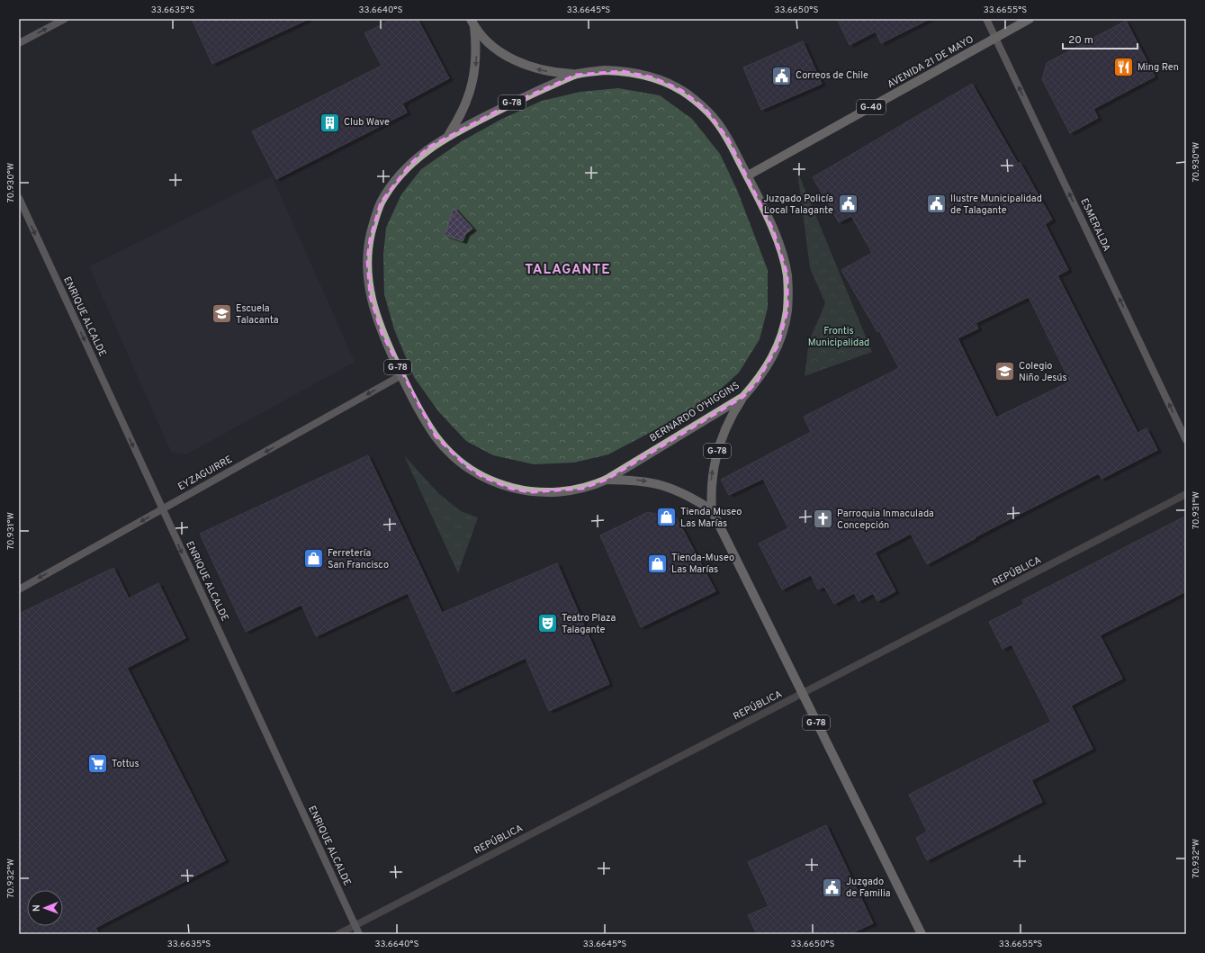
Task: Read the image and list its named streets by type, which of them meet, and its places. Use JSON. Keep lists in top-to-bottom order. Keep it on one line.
{"streets":{"main road":["AVENIDA 21 DE MAYO","G-78","G-40","BERNARDO O'HIGGINS"],"street":["ESMERALDA","ENRIQUE ALCALDE","EYZAGUIRRE","REPÚBLICA"]},"crossings":[["AVENIDA 21 DE MAYO","ESMERALDA"],["AVENIDA 21 DE MAYO","BERNARDO O'HIGGINS"],["G-78","BERNARDO O'HIGGINS"],["G-78","REPÚBLICA"],["ENRIQUE ALCALDE","EYZAGUIRRE"],["ENRIQUE ALCALDE","REPÚBLICA"],["BERNARDO O'HIGGINS","EYZAGUIRRE"]],"one_way":["ESMERALDA","ENRIQUE ALCALDE","EYZAGUIRRE"],"districts":["TALAGANTE"],"parks":["Frontis Municipalidad"],"places":{"restaurant":["Ming Ren"],"public building":["Correos de Chile","Juzgado Policía Local Talagante","Ilustre Municipalidad de Talagante","Juzgado de Familia"],"building":["Club Wave"],"school or university":["Escuela Talacanta","Colegio Niño Jesús"],"shop":["Tienda Museo Las Marías","Ferretería San Francisco","Tienda-Museo Las Marías"],"church":["Parroquia Inmaculada Concepción"],"theatre":["Teatro Plaza Talagante"],"supermarket":["Tottus"]},"scale_bar":"20 m","north":"left","coordinates":["33.6635°S","33.6640°S","33.6645°S","33.6650°S","33.6655°S","70.930°W","70.931°W","70.932°W"]}
